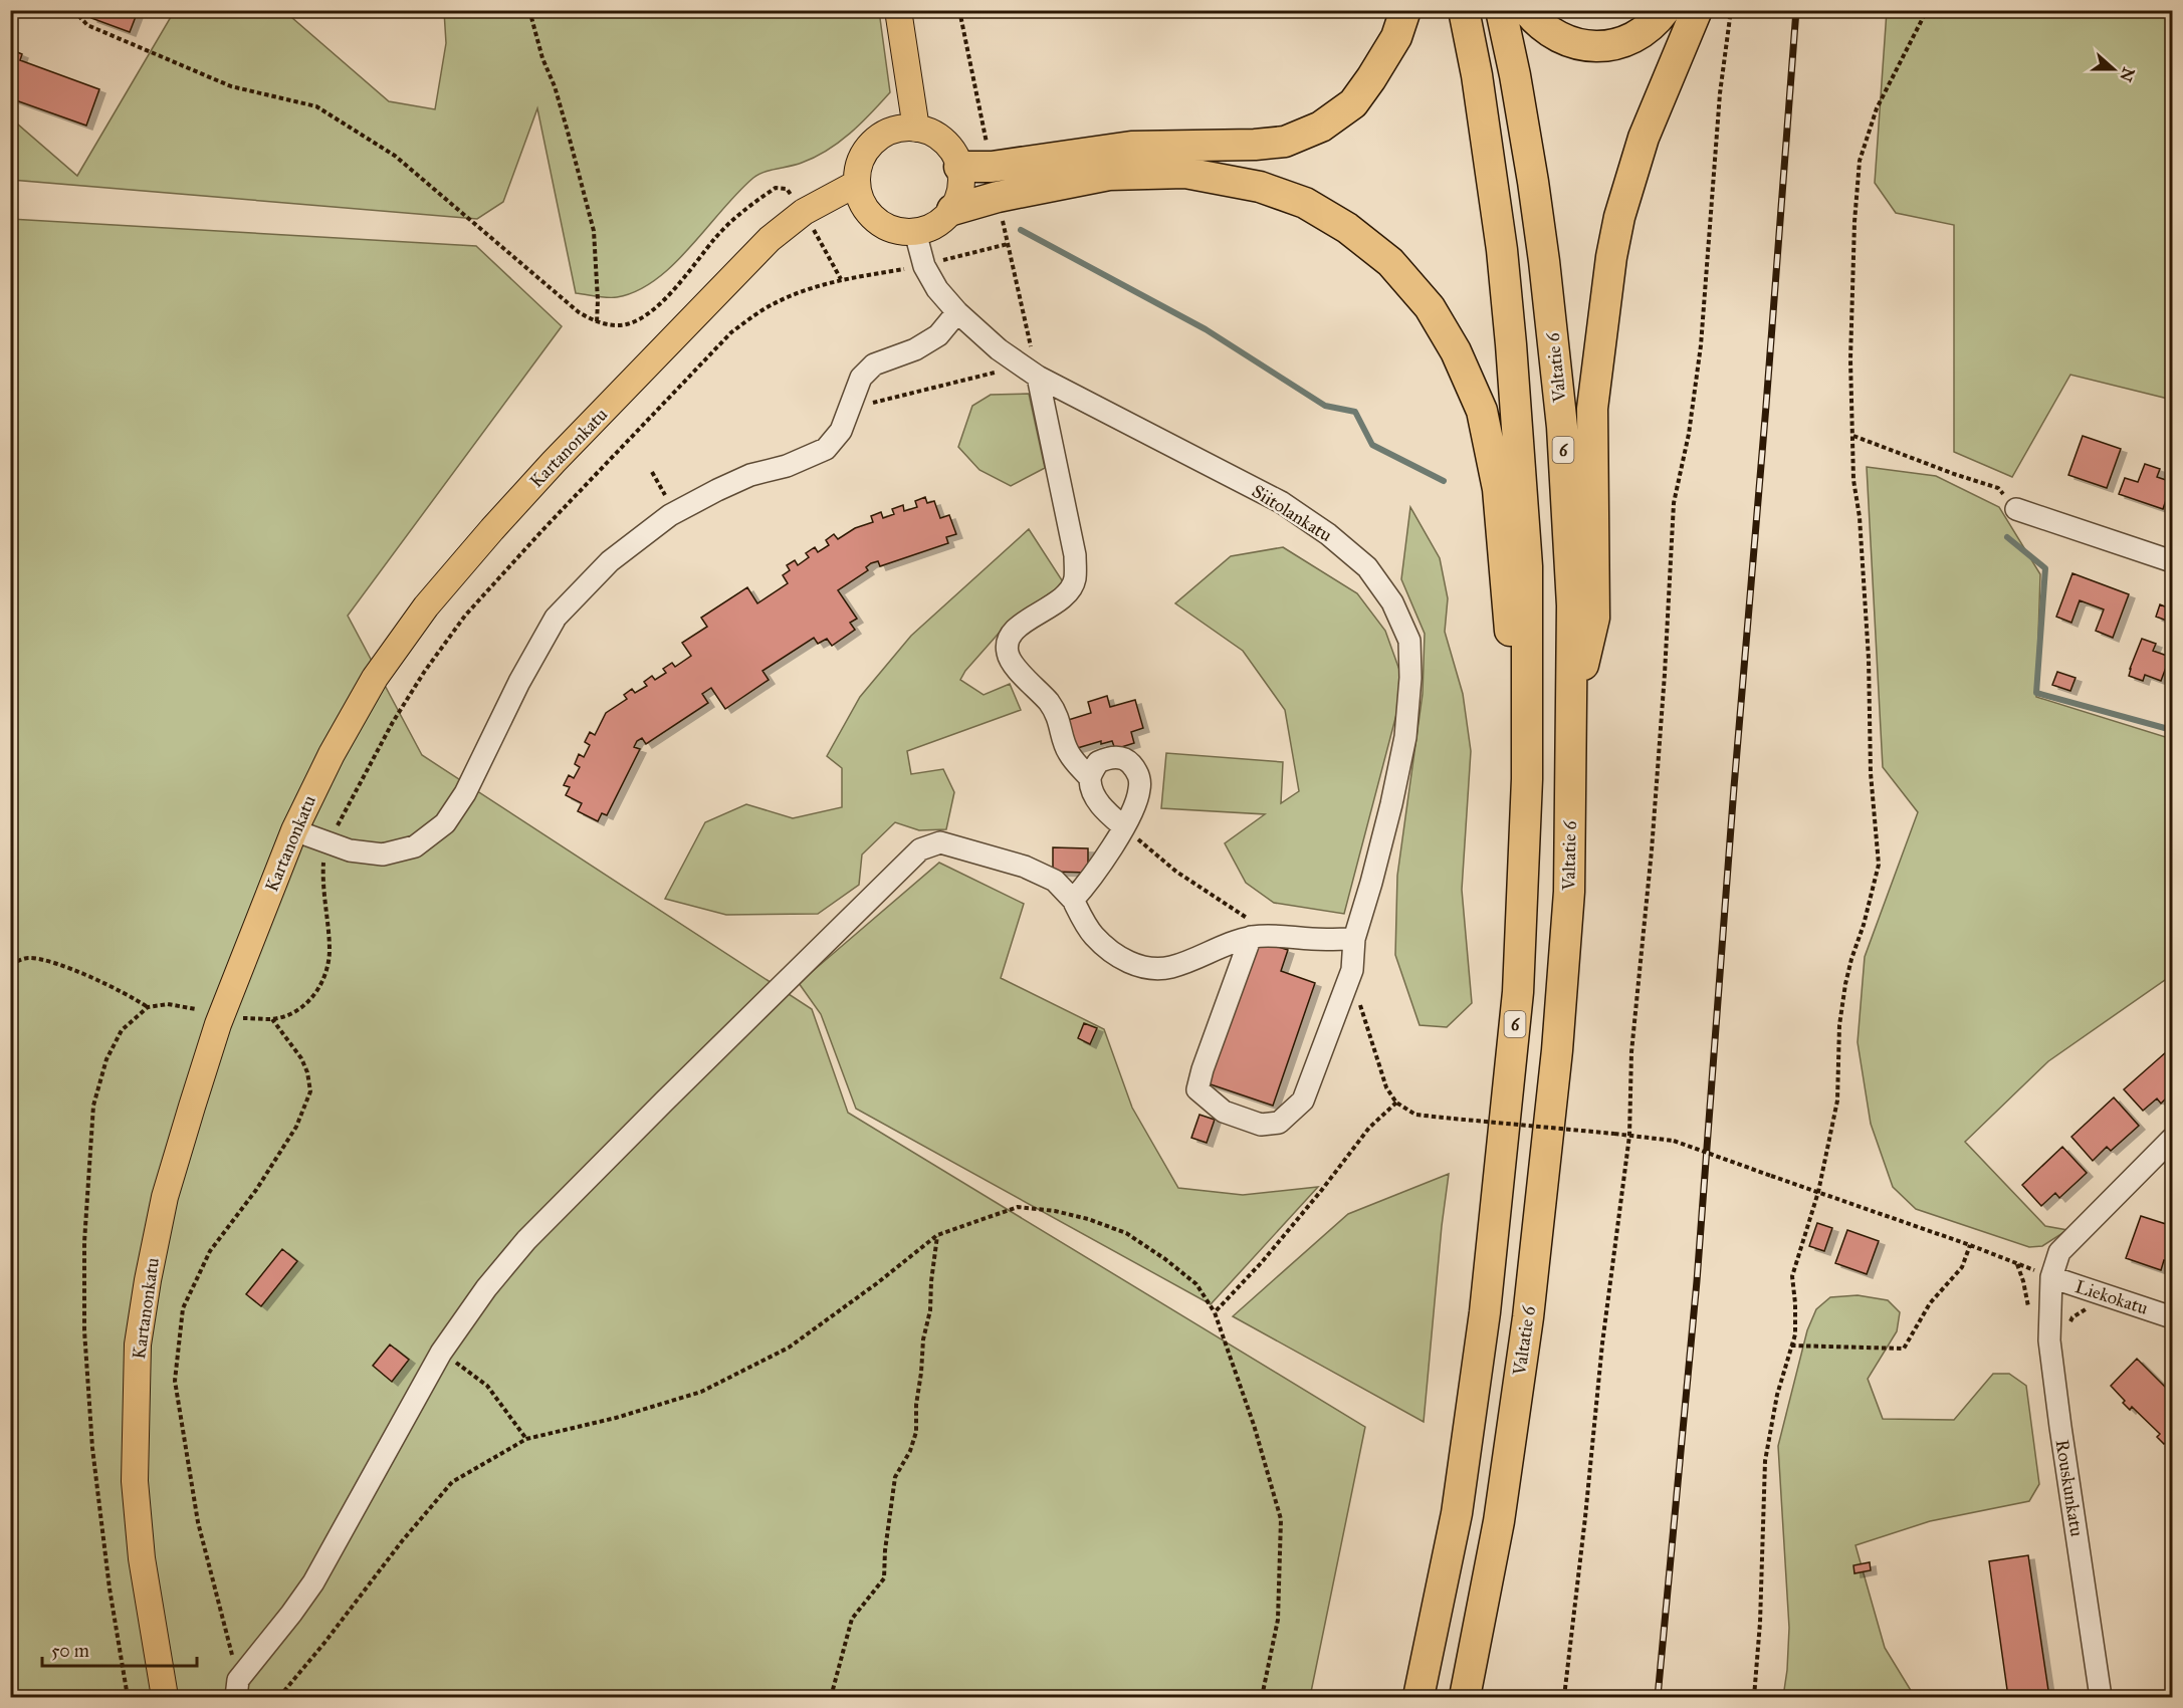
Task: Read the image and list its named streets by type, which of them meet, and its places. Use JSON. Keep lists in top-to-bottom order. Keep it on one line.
{"streets":{"highway":["Valtatie 6","6"],"main road":["Kartanonkatu"],"street":["Siitolankatu","Liekokatu","Rouskunkatu"]},"crossings":[["Kartanonkatu","Siitolankatu"],["Liekokatu","Rouskunkatu"]],"scale_bar":"50 m","north":"right"}
